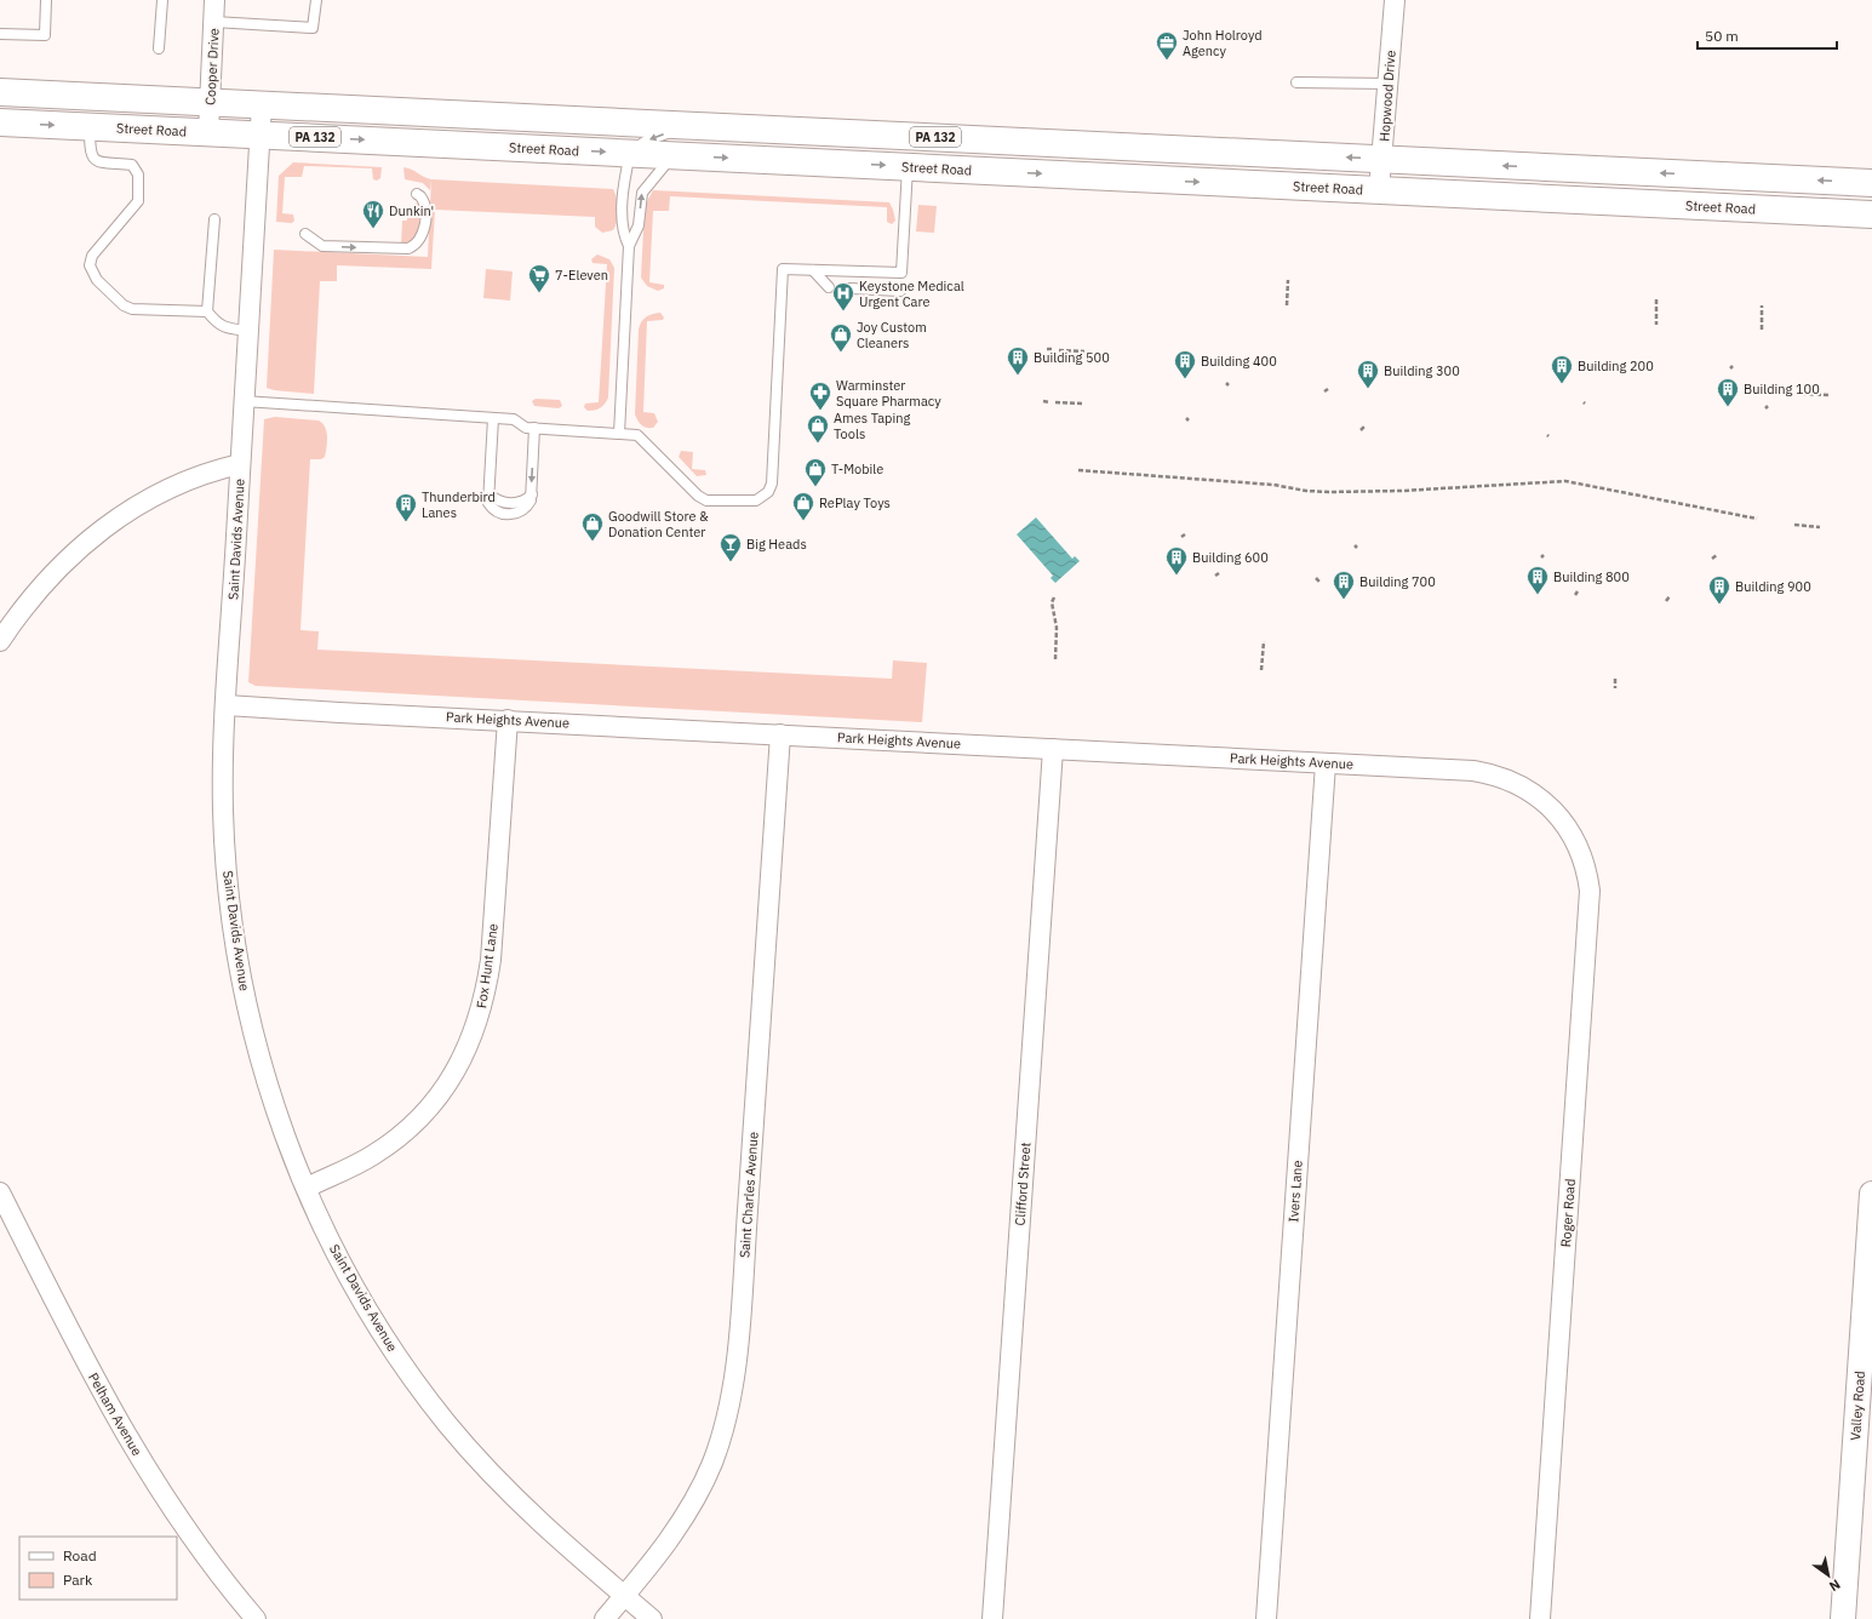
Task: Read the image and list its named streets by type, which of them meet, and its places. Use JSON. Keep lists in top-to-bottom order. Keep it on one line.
{"streets":{"main road":["Street Road","PA 132"],"street":["Cooper Drive","Hopwood Drive","Saint Davids Avenue","Park Heights Avenue","Fox Hunt Lane","Clifford Street","Ivers Lane","Saint Charles Avenue","Roger Road","Valley Road","Pelham Avenue"]},"crossings":[["Cooper Drive","Street Road"],["Cooper Drive","PA 132"],["Hopwood Drive","Street Road"],["Hopwood Drive","PA 132"],["Street Road","Saint Davids Avenue"],["PA 132","Saint Davids Avenue"],["Saint Davids Avenue","Park Heights Avenue"],["Saint Davids Avenue","Fox Hunt Lane"],["Saint Davids Avenue","Saint Charles Avenue"],["Park Heights Avenue","Fox Hunt Lane"],["Park Heights Avenue","Clifford Street"],["Park Heights Avenue","Ivers Lane"],["Park Heights Avenue","Saint Charles Avenue"],["Park Heights Avenue","Roger Road"]],"places":{"office":["John Holroyd Agency"],"restaurant":["Dunkin'"],"supermarket":["7-Eleven"],"hospital":["Keystone Medical Urgent Care"],"shop":["Joy Custom Cleaners","Ames Taping Tools","T-Mobile","RePlay Toys","Goodwill Store & Donation Center"],"building":["Building 500","Building 400","Building 200","Building 300","Building 100","Thunderbird Lanes","Building 600","Building 800","Building 700","Building 900"],"pharmacy":["Warminster Square Pharmacy"],"bar":["Big Heads"]},"legend":["Road","Park"],"scale_bar":"50 m","north":"bottom right"}
